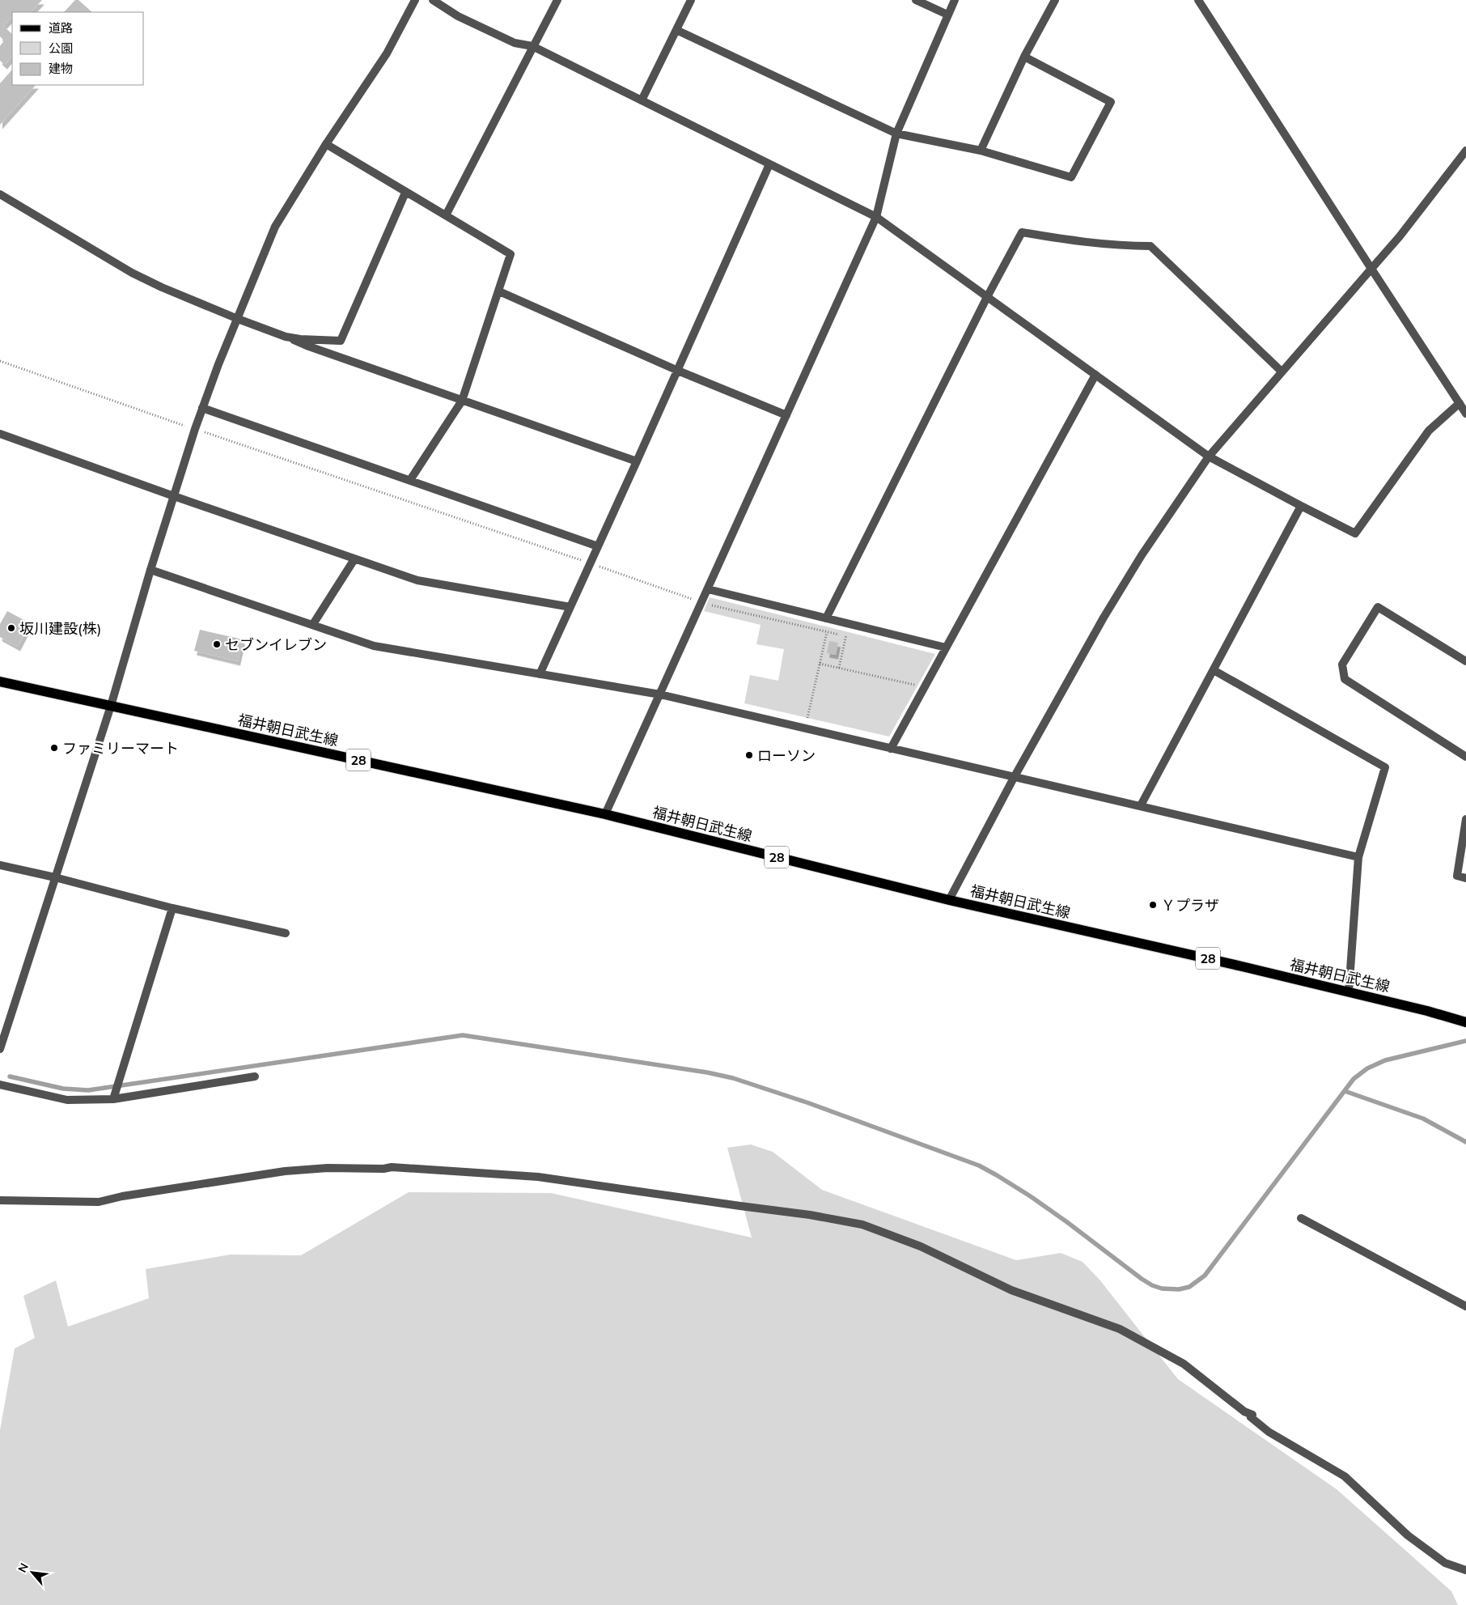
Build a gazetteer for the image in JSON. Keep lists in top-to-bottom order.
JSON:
{
  "streets": {
    "main road": ["福井朝日武生線", "28"]
  },
  "places": [
    "坂川建設(株)",
    "セブンイレブン",
    "ファミリーマート",
    "ローソン",
    "Ｙプラザ"
  ],
  "legend": ["道路", "公園", "建物"],
  "north": "top left"
}
